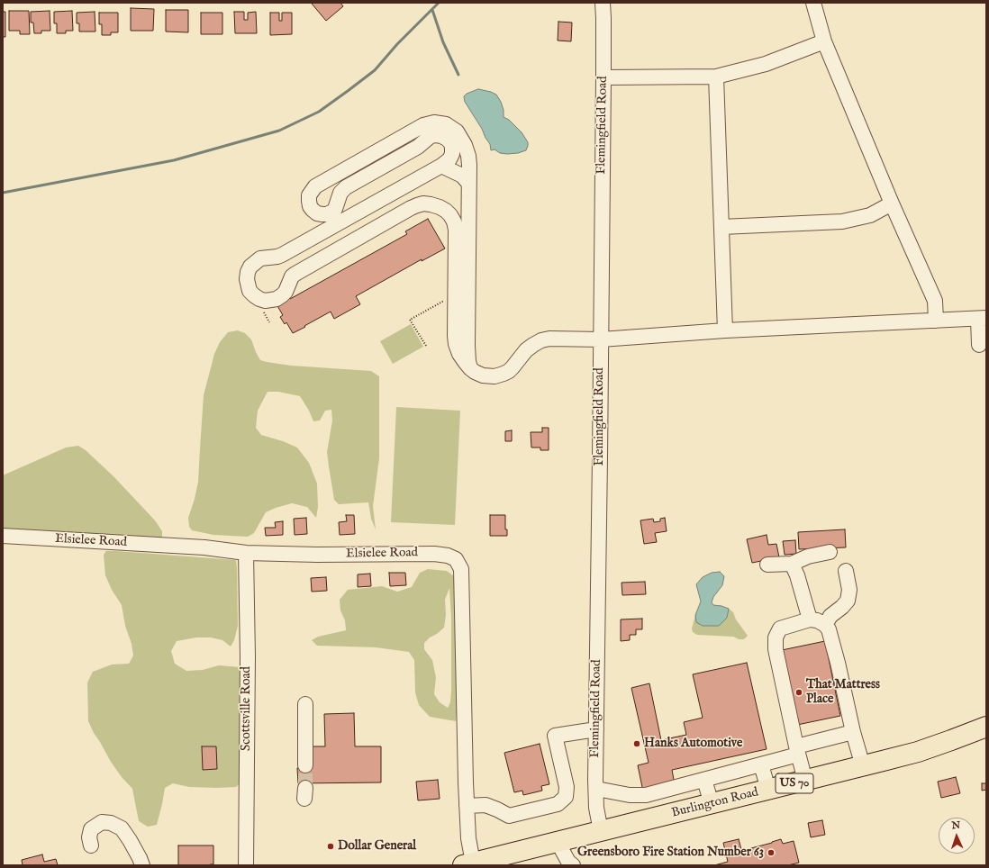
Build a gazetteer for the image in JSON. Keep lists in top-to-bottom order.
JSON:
{
  "streets": {
    "highway": ["US 70", "Burlington Road"],
    "street": ["Flemingfield Road", "Elsielee Road", "Scottsville Road"]
  },
  "crossings": [
    ["Flemingfield Road", "Burlington Road"],
    ["Elsielee Road", "Scottsville Road"],
    ["Elsielee Road", "Burlington Road"]
  ],
  "places": [
    "That Mattress Place",
    "Hanks Automotive",
    "Dollar General",
    "Greensboro Fire Station Number 63"
  ],
  "north": "top"
}
